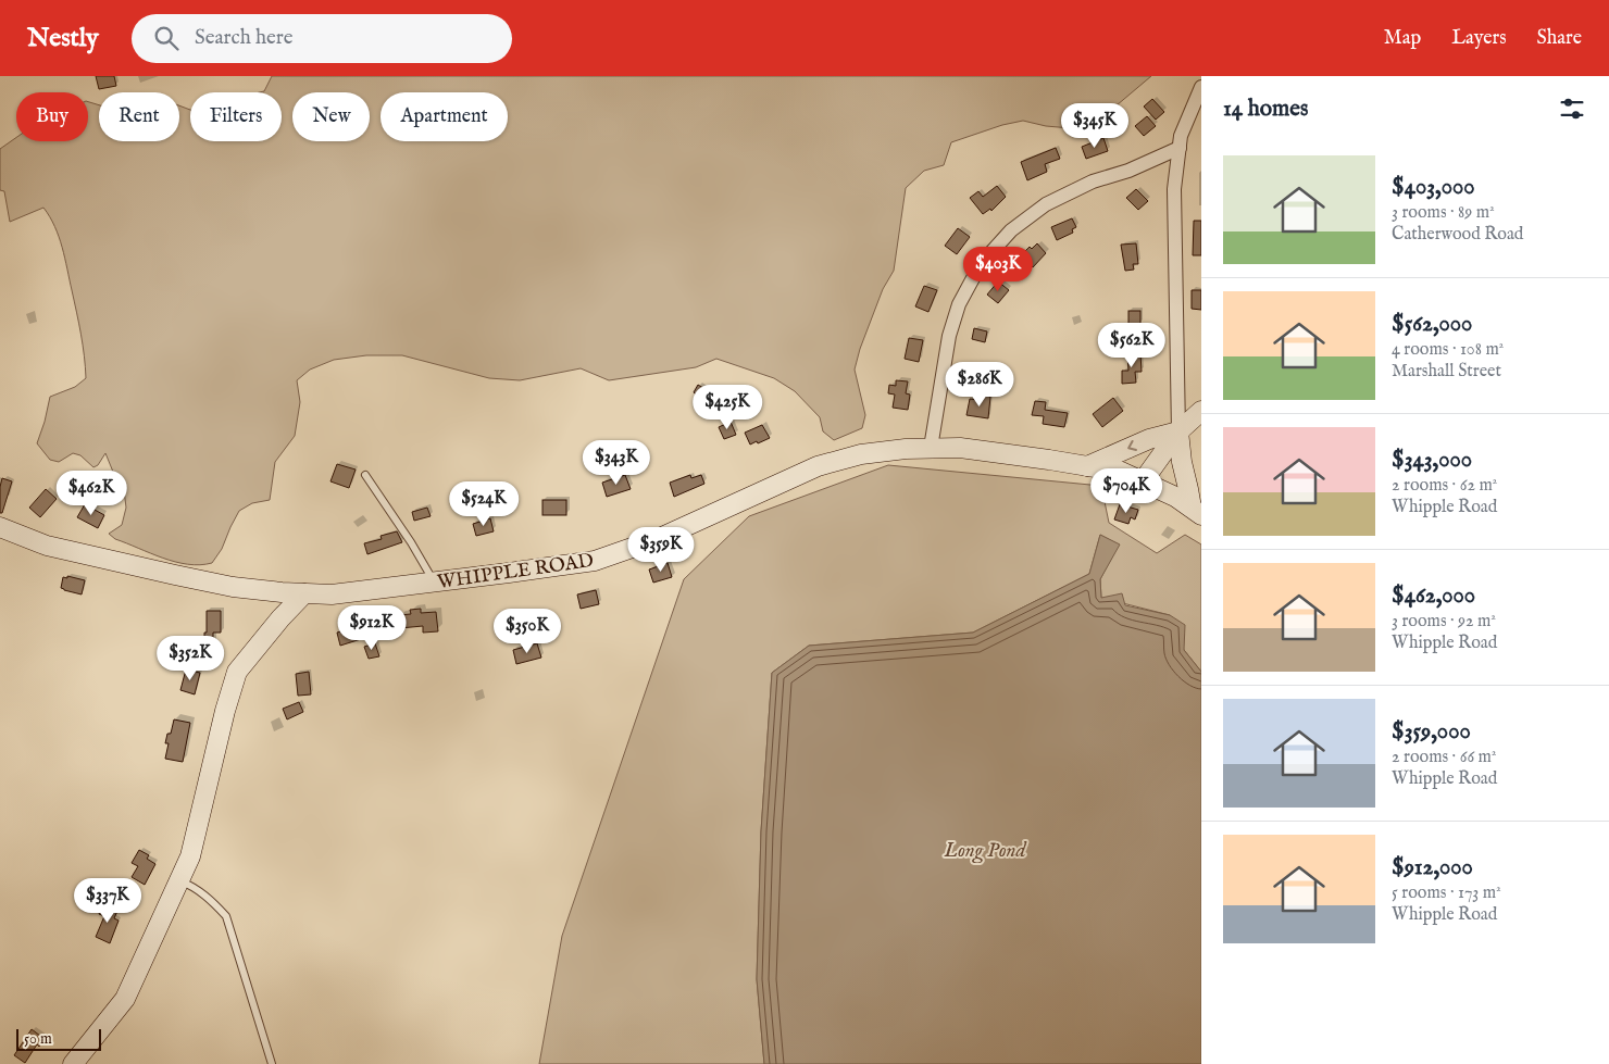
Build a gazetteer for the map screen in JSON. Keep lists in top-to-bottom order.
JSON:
{
  "streets": {
    "main road": ["WHIPPLE ROAD"]
  },
  "water": ["Long Pond"],
  "scale_bar": "50 m",
  "page": {
    "header": "Nestly",
    "search": "Search here",
    "nav": ["Map", "Layers", "Share"],
    "heading": "14 homes",
    "chip": [
      "Buy",
      "Rent",
      "Filters",
      "New",
      "Apartment"
    ],
    "price": [
      "$345K",
      "$403K",
      "$562K",
      "$286K",
      "$425K",
      "$343K",
      "$704K",
      "$462K",
      "$524K",
      "$359K",
      "$912K",
      "$350K",
      "$352K",
      "$337K"
    ],
    "list": [
      {
        "name": "$403,000",
        "note": "3 rooms · 89 m² · Catherwood Road"
      },
      {
        "name": "$562,000",
        "note": "4 rooms · 108 m² · Marshall Street"
      },
      {
        "name": "$343,000",
        "note": "2 rooms · 62 m² · Whipple Road"
      },
      {
        "name": "$462,000",
        "note": "3 rooms · 92 m² · Whipple Road"
      },
      {
        "name": "$359,000",
        "note": "2 rooms · 66 m² · Whipple Road"
      },
      {
        "name": "$912,000",
        "note": "5 rooms · 173 m² · Whipple Road"
      }
    ],
    "scale": "50 m"
  }
}
